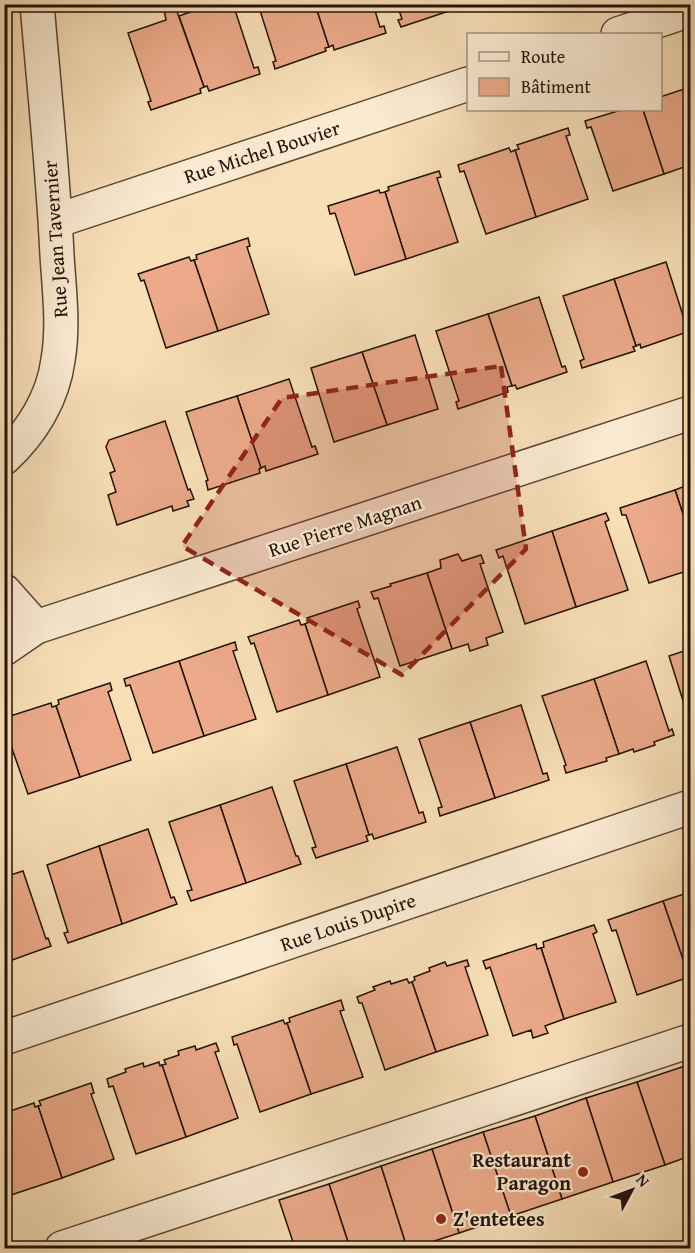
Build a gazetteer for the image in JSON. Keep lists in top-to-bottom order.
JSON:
{
  "streets": {
    "street": [
      "Rue Michel Bouvier",
      "Rue Jean Tavernier",
      "Rue Pierre Magnan",
      "Rue Louis Dupire"
    ]
  },
  "crossings": [
    ["Rue Michel Bouvier", "Rue Jean Tavernier"]
  ],
  "places": ["Restaurant Paragon", "Z'entetees"],
  "legend": ["Route", "Bâtiment"],
  "north": "top right"
}
